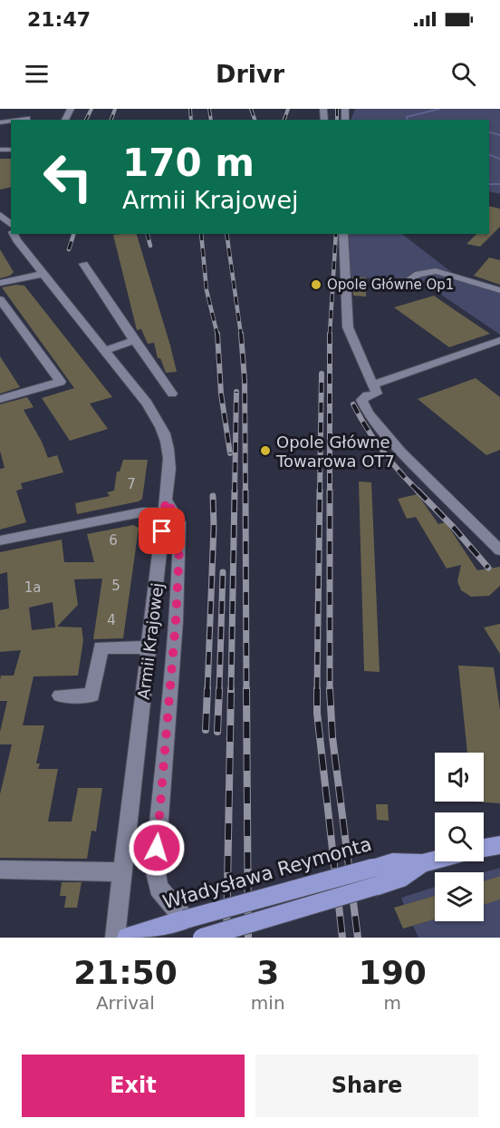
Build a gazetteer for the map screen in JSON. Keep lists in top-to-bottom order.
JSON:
{
  "streets": {
    "main road": ["Władysława Reymonta"],
    "street": ["Armii Krajowej"]
  },
  "places": ["Opole Główne Op1", "Opole Główne Towarowa OT7"],
  "house_numbers": [
    "7",
    "6",
    "5",
    "1a",
    "4"
  ],
  "page": {
    "status": "21:47",
    "header": "Drivr",
    "turn": ["170 m", "Armii Krajowej"],
    "eta": [
      "21:50",
      "Arrival",
      "3",
      "min",
      "190",
      "m"
    ],
    "buttons": ["Exit", "Share"]
  }
}
